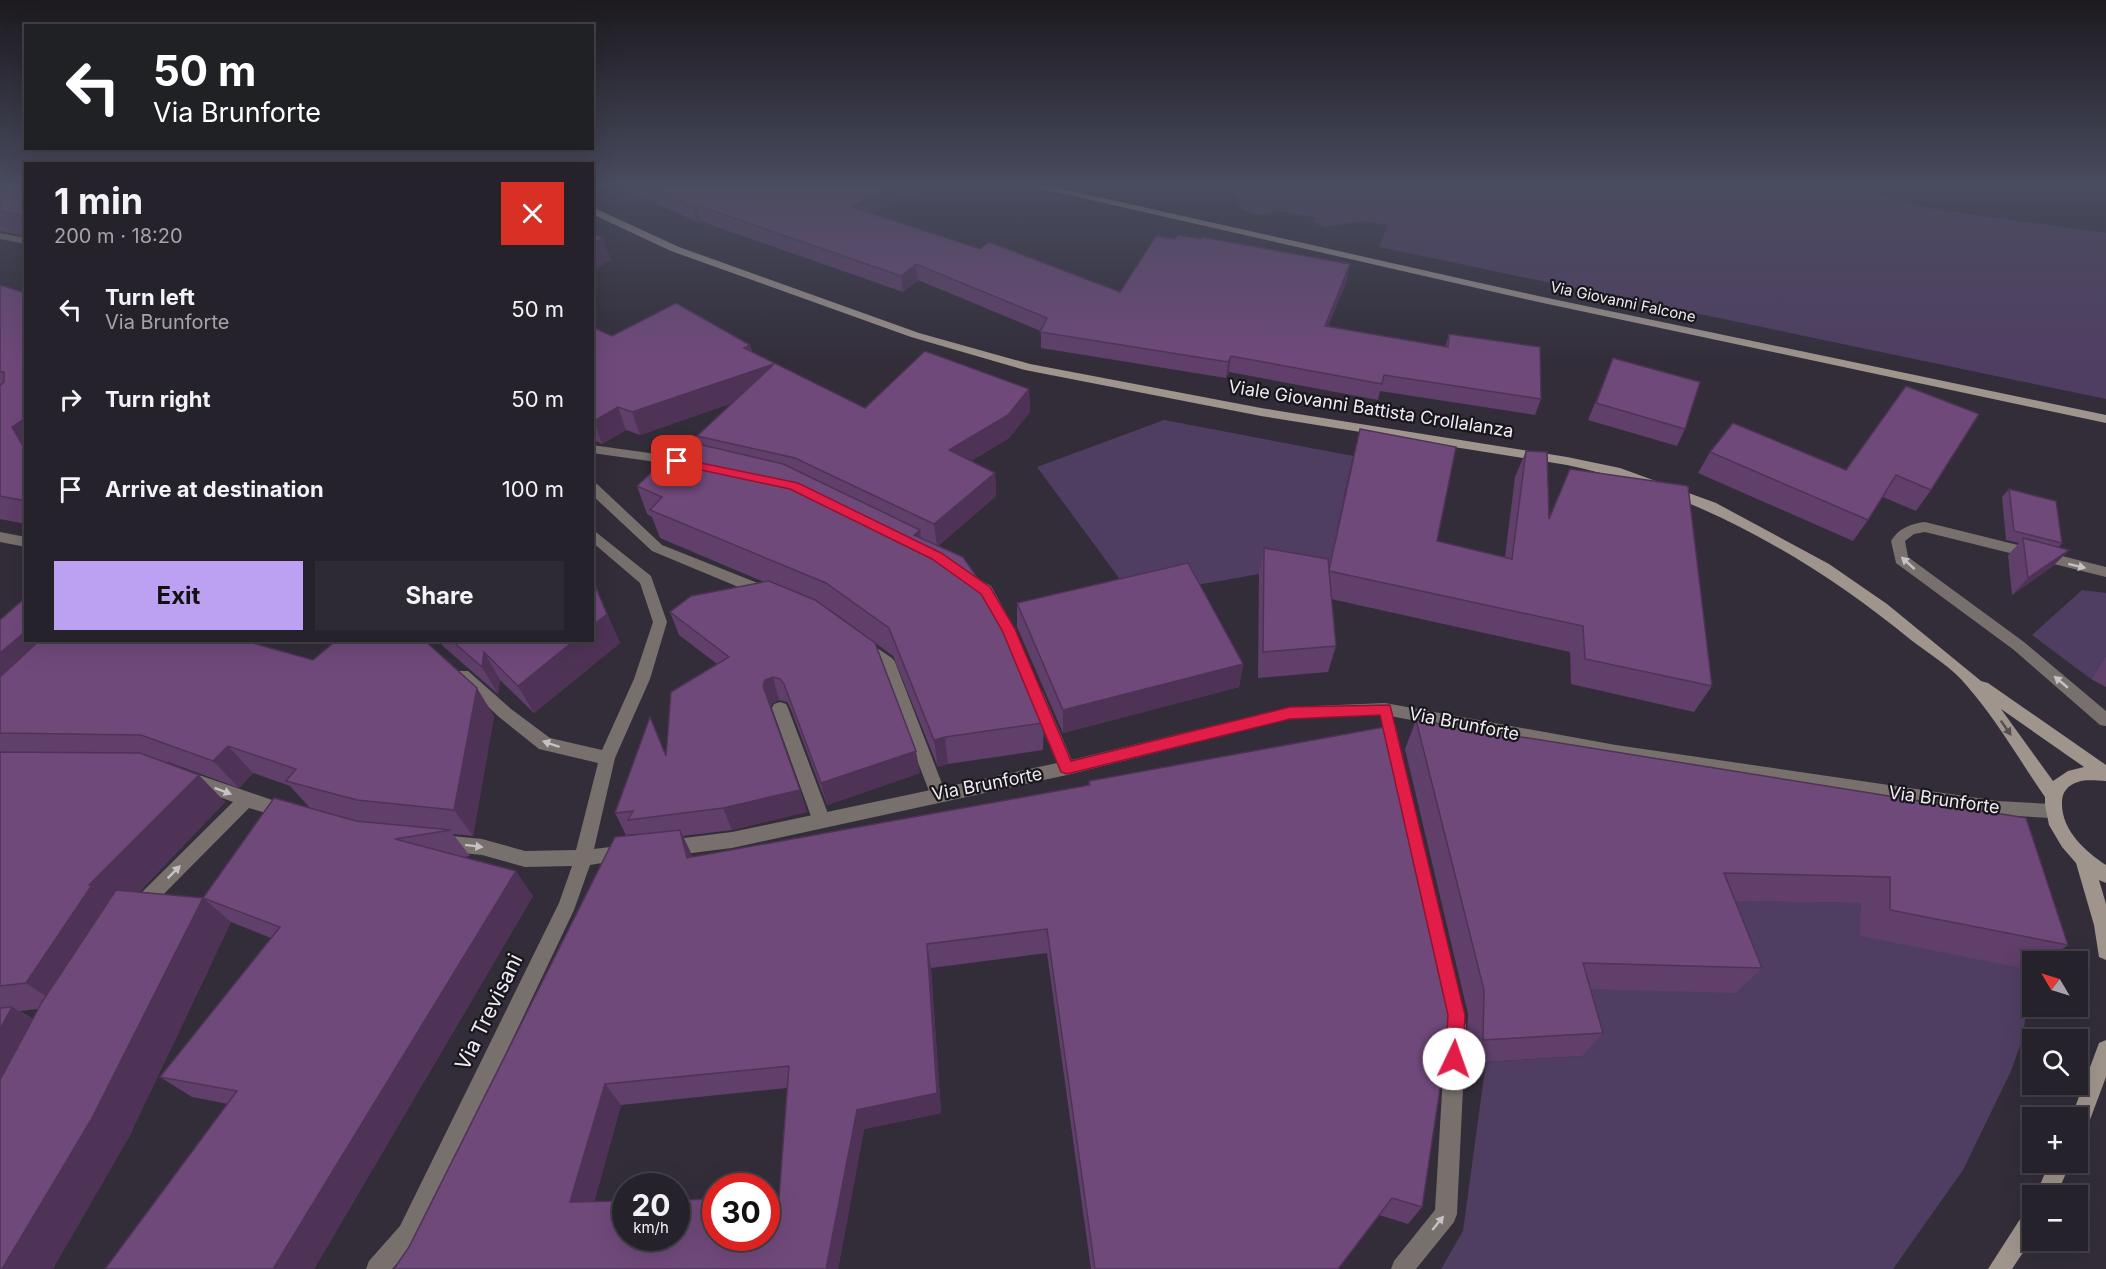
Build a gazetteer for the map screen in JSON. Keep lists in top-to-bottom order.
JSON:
{
  "streets": {
    "main road": ["Via Giovanni Falcone", "Viale Giovanni Battista Crollalanza"],
    "street": ["Via Brunforte", "Via Trevisani"]
  },
  "crossings": [
    ["Viale Giovanni Battista Crollalanza", "Via Brunforte"],
    ["Via Brunforte", "Via Trevisani"]
  ],
  "north": "top left",
  "page": {
    "turn": ["50 m", "Via Brunforte"],
    "heading": ["1 min", "200 m · 18:20"],
    "list": [
      {
        "name": "Turn left",
        "note": "Via Brunforte",
        "value": "50 m"
      },
      {
        "name": "Turn right",
        "value": "50 m"
      },
      {
        "name": "Arrive at destination",
        "value": "100 m"
      }
    ],
    "buttons": ["Exit", "Share"],
    "map_buttons": ["+", "−"],
    "speed": "20 km/h",
    "limit": "30"
  }
}
